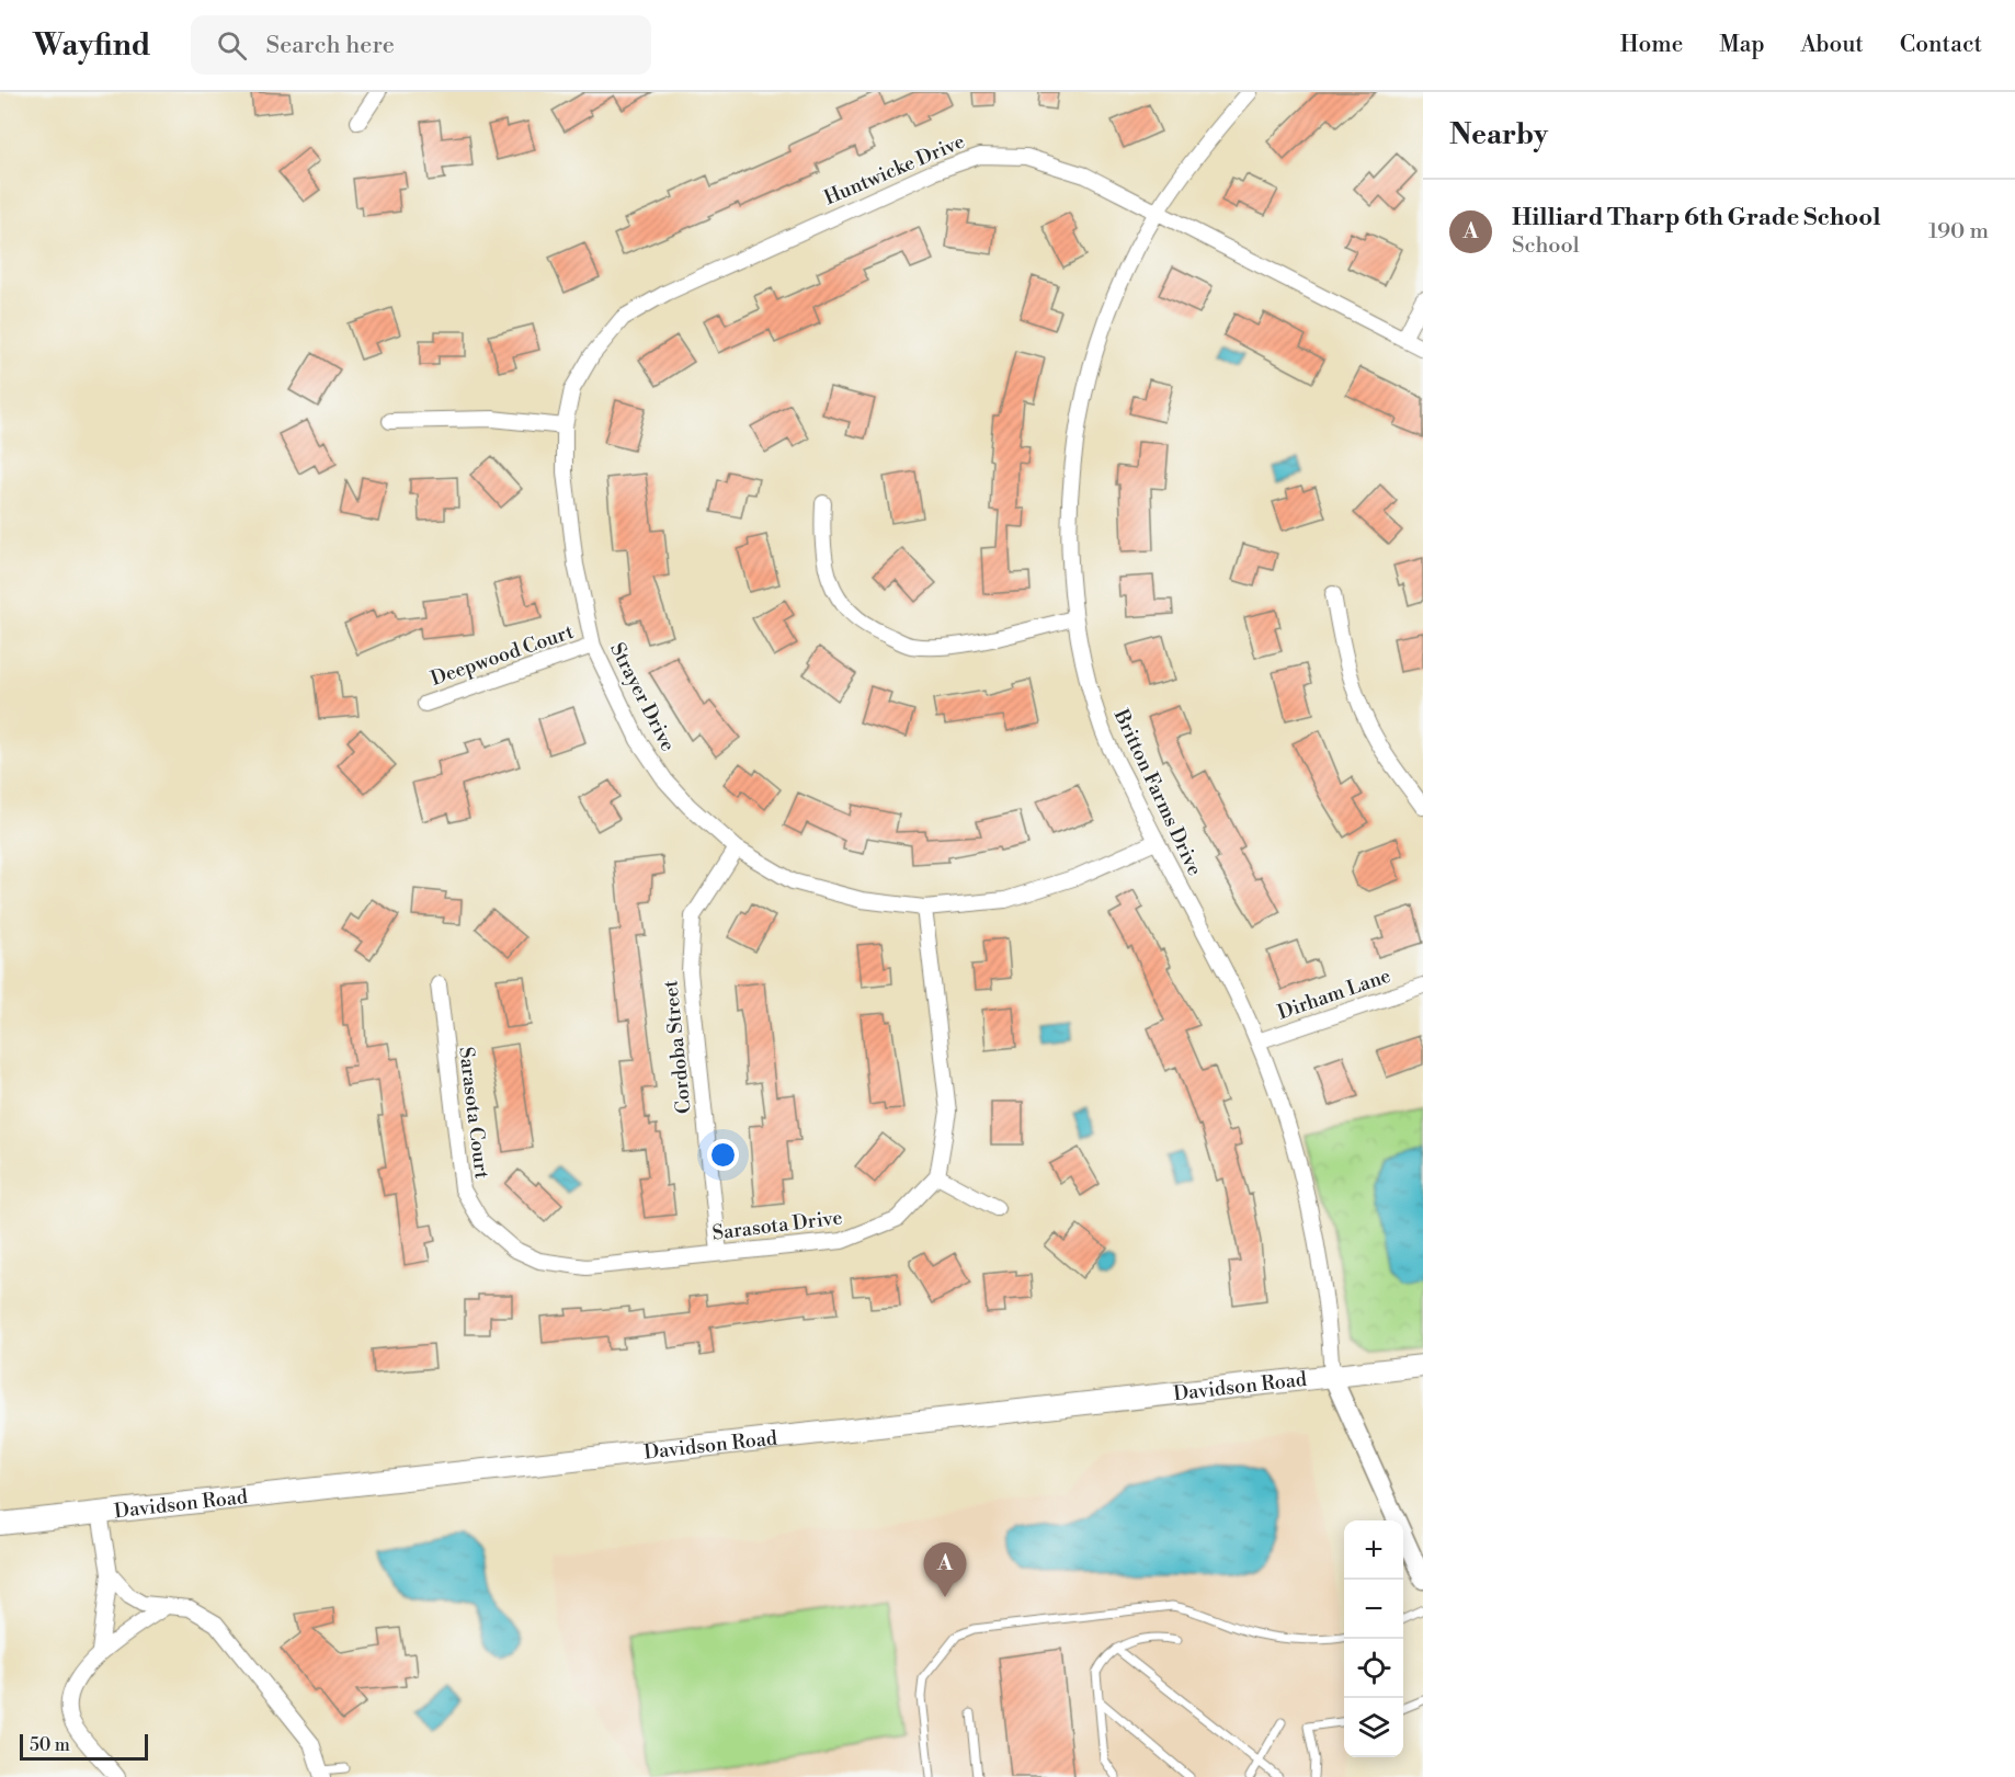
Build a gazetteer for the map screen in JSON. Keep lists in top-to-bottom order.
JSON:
{
  "streets": {
    "main road": ["Davidson Road"],
    "street": [
      "Huntwicke Drive",
      "Deepwood Court",
      "Strayer Drive",
      "Britton Farms Drive",
      "Dirham Lane",
      "Cordoba Street",
      "Sarasota Court",
      "Sarasota Drive"
    ]
  },
  "crossings": [
    ["Huntwicke Drive", "Strayer Drive"],
    ["Huntwicke Drive", "Britton Farms Drive"],
    ["Deepwood Court", "Strayer Drive"],
    ["Strayer Drive", "Britton Farms Drive"],
    ["Strayer Drive", "Cordoba Street"],
    ["Britton Farms Drive", "Dirham Lane"],
    ["Britton Farms Drive", "Davidson Road"],
    ["Cordoba Street", "Sarasota Drive"],
    ["Sarasota Court", "Sarasota Drive"]
  ],
  "scale_bar": "50 m",
  "page": {
    "header": "Wayfind",
    "search": "Search here",
    "nav": [
      "Home",
      "Map",
      "About",
      "Contact"
    ],
    "heading": "Nearby",
    "list": [
      {
        "mark": "A",
        "name": "Hilliard Tharp 6th Grade School",
        "note": "School",
        "value": "190 m"
      }
    ],
    "map_buttons": ["+", "−"],
    "pins": "A",
    "scale": "50 m"
  }
}
